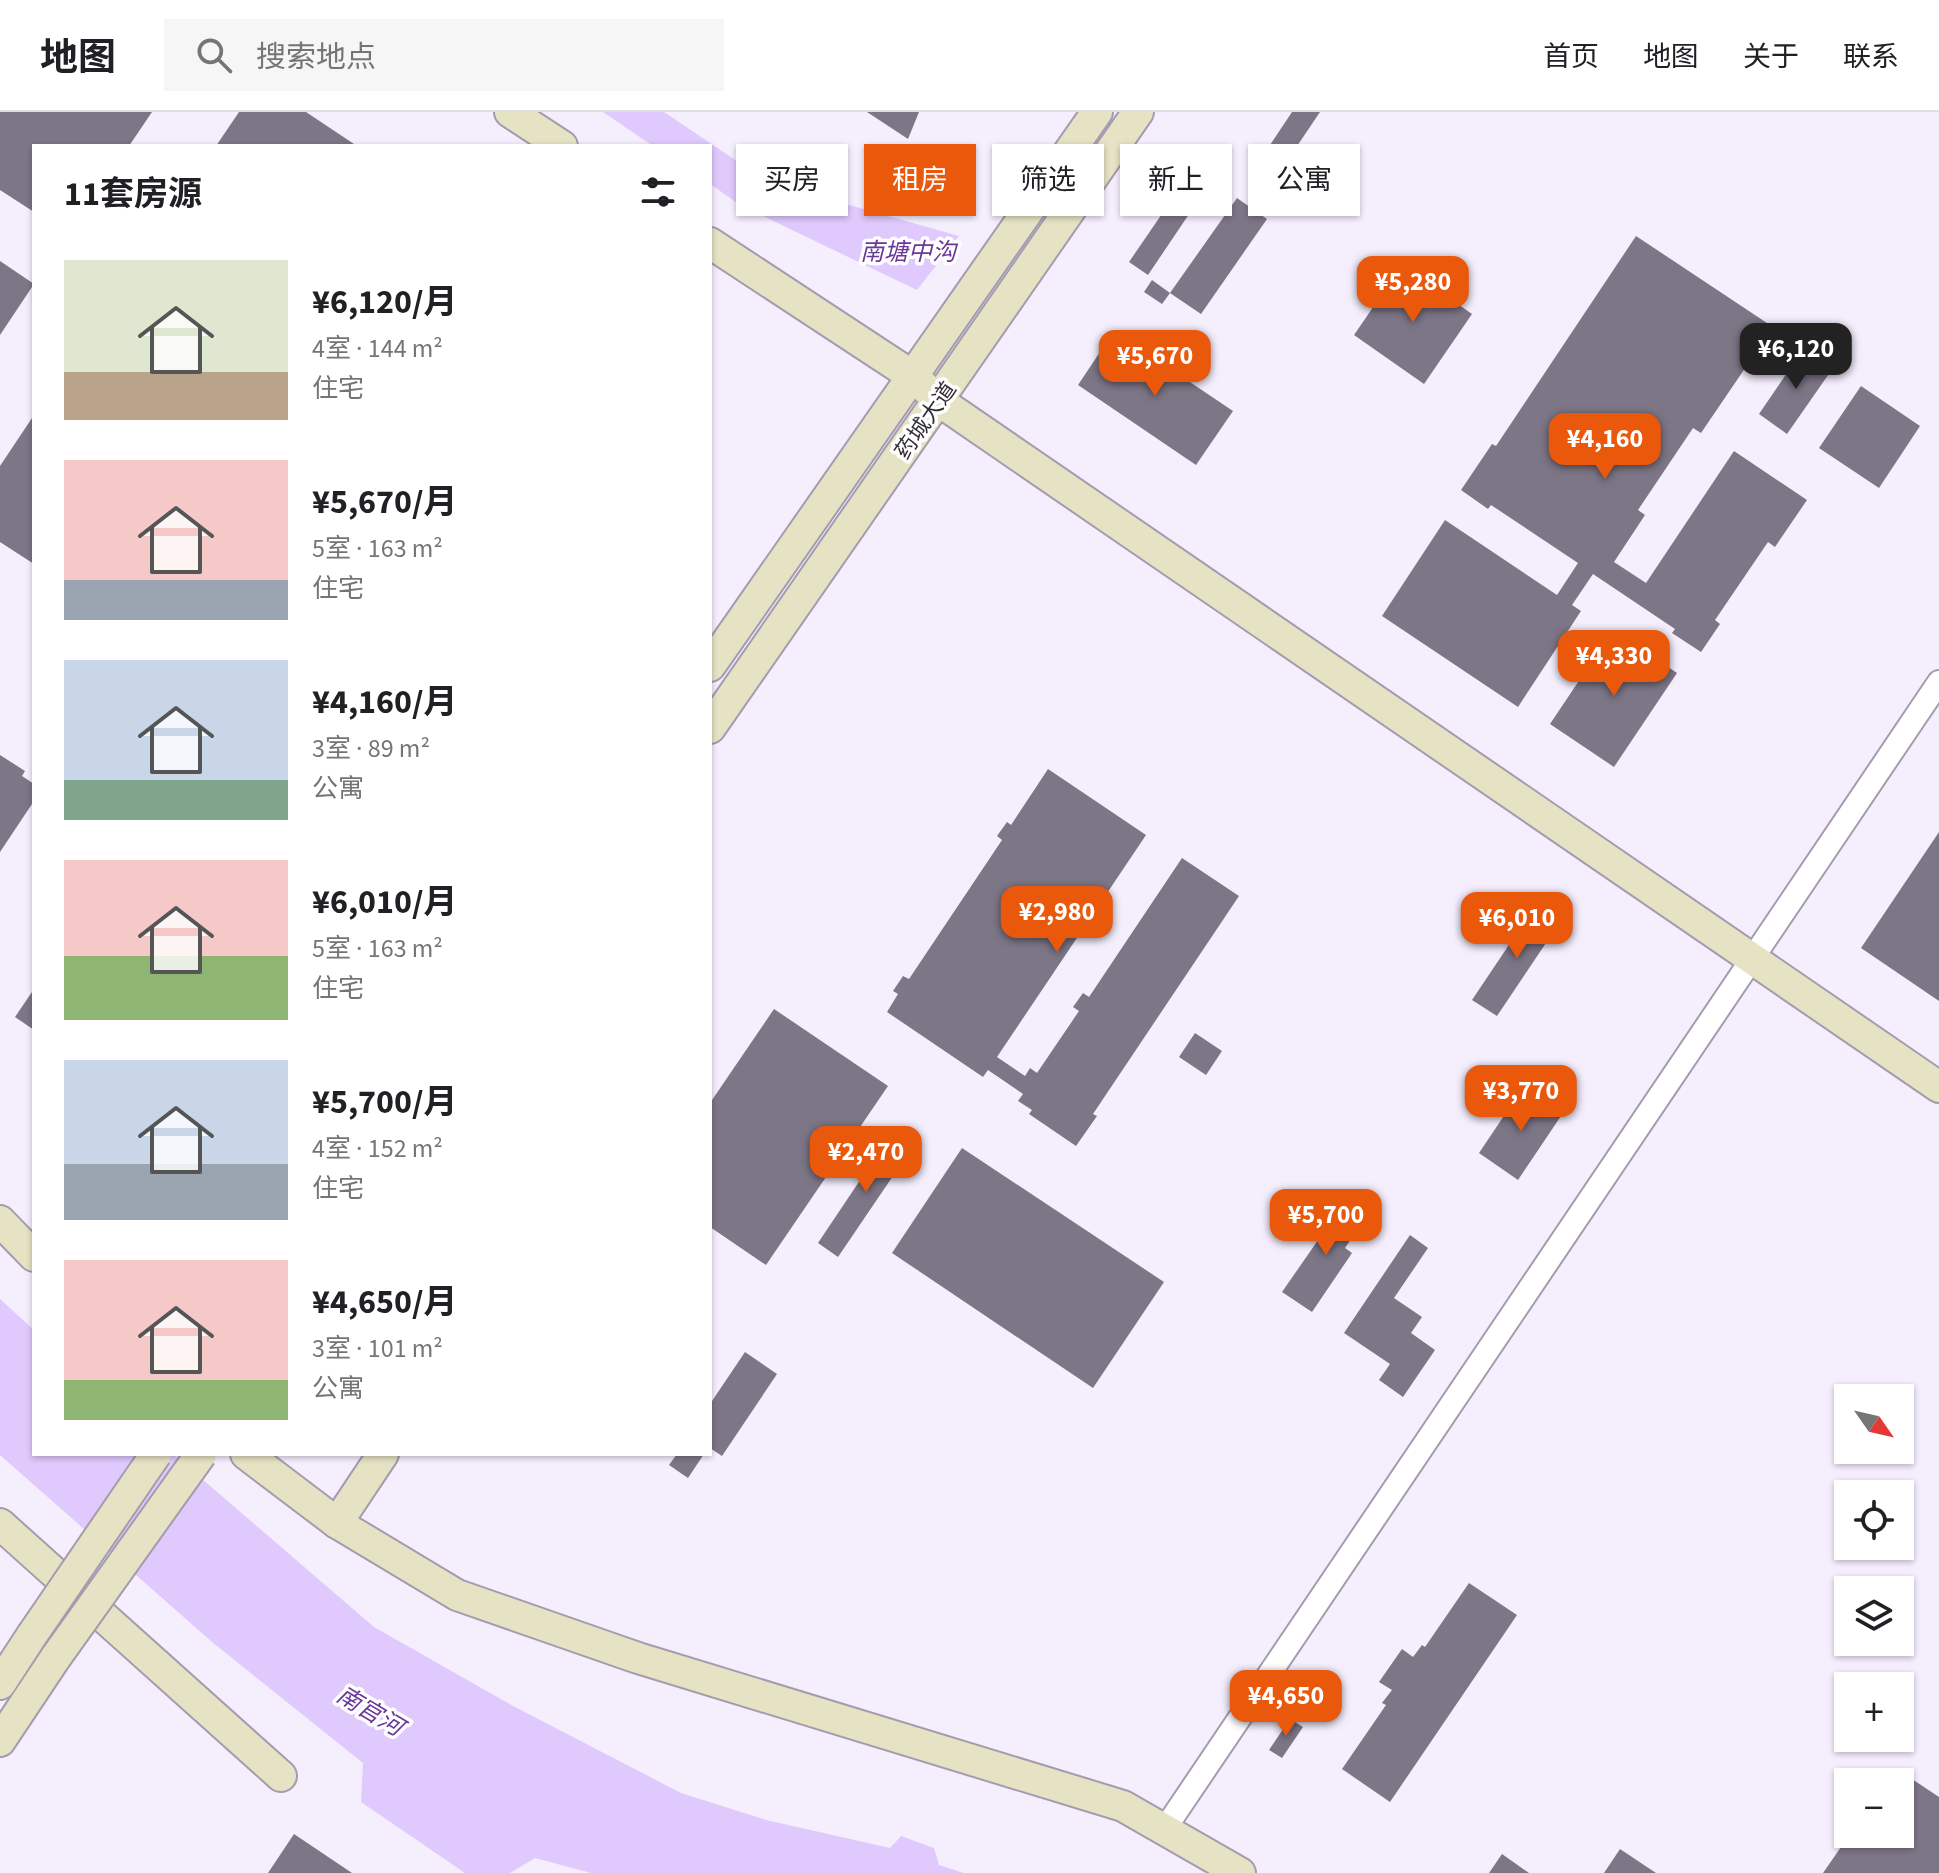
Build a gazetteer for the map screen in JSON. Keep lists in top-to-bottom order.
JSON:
{
  "streets": {
    "street": ["药城大道"]
  },
  "water": ["南塘中沟", "南官河"],
  "north": "bottom right",
  "page": {
    "header": "地图",
    "search": "搜索地点",
    "nav": [
      "首页",
      "地图",
      "关于",
      "联系"
    ],
    "chip": [
      "买房",
      "租房",
      "筛选",
      "新上",
      "公寓"
    ],
    "heading": "11套房源",
    "list": [
      {
        "name": "¥6,120/月",
        "note": "4室 · 144 m² · 住宅"
      },
      {
        "name": "¥5,670/月",
        "note": "5室 · 163 m² · 住宅"
      },
      {
        "name": "¥4,160/月",
        "note": "3室 · 89 m² · 公寓"
      },
      {
        "name": "¥6,010/月",
        "note": "5室 · 163 m² · 住宅"
      },
      {
        "name": "¥5,700/月",
        "note": "4室 · 152 m² · 住宅"
      },
      {
        "name": "¥4,650/月",
        "note": "3室 · 101 m² · 公寓"
      }
    ],
    "price": [
      "¥5,280",
      "¥6,120",
      "¥5,670",
      "¥4,160",
      "¥4,330",
      "¥2,980",
      "¥6,010",
      "¥3,770",
      "¥2,470",
      "¥5,700",
      "¥4,650"
    ],
    "map_buttons": ["+", "−"]
  }
}
